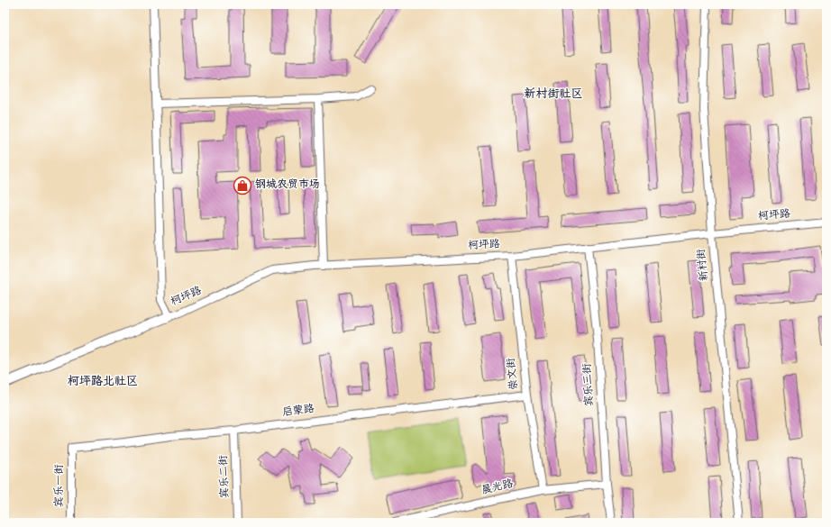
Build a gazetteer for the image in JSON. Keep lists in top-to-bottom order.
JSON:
{
  "streets": {
    "street": [
      "柯坪路",
      "新村街",
      "崇文街",
      "宾乐三街",
      "启蒙路",
      "宾乐二街",
      "宾乐一街",
      "晨光路"
    ]
  },
  "crossings": [
    ["柯坪路", "新村街"],
    ["柯坪路", "崇文街"],
    ["柯坪路", "宾乐三街"],
    ["崇文街", "启蒙路"],
    ["崇文街", "晨光路"],
    ["宾乐三街", "晨光路"],
    ["启蒙路", "宾乐二街"],
    ["启蒙路", "宾乐一街"]
  ],
  "districts": ["新村街社区", "柯坪路北社区"],
  "places": {
    "shop": ["钢城农贸市场"]
  }
}
